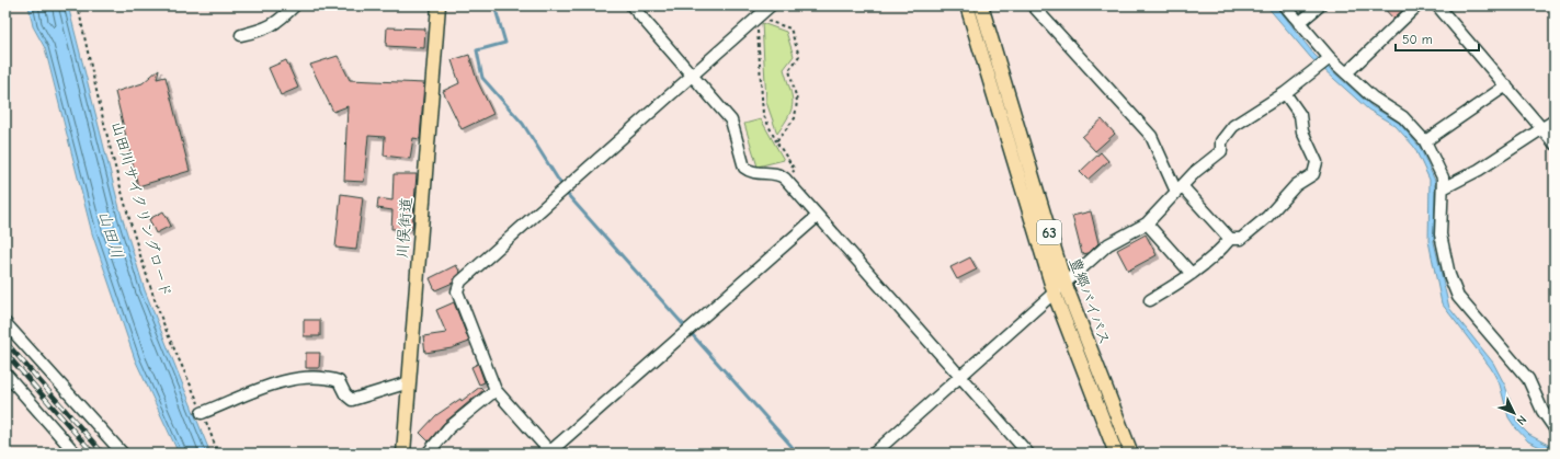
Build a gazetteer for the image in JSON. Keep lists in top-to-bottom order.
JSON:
{
  "streets": {
    "main road": ["川俣街道", "63", "豊郷バイパス"],
    "path": ["山田川サイクリングロード"]
  },
  "water": ["山田川"],
  "scale_bar": "50 m",
  "north": "bottom right"
}
